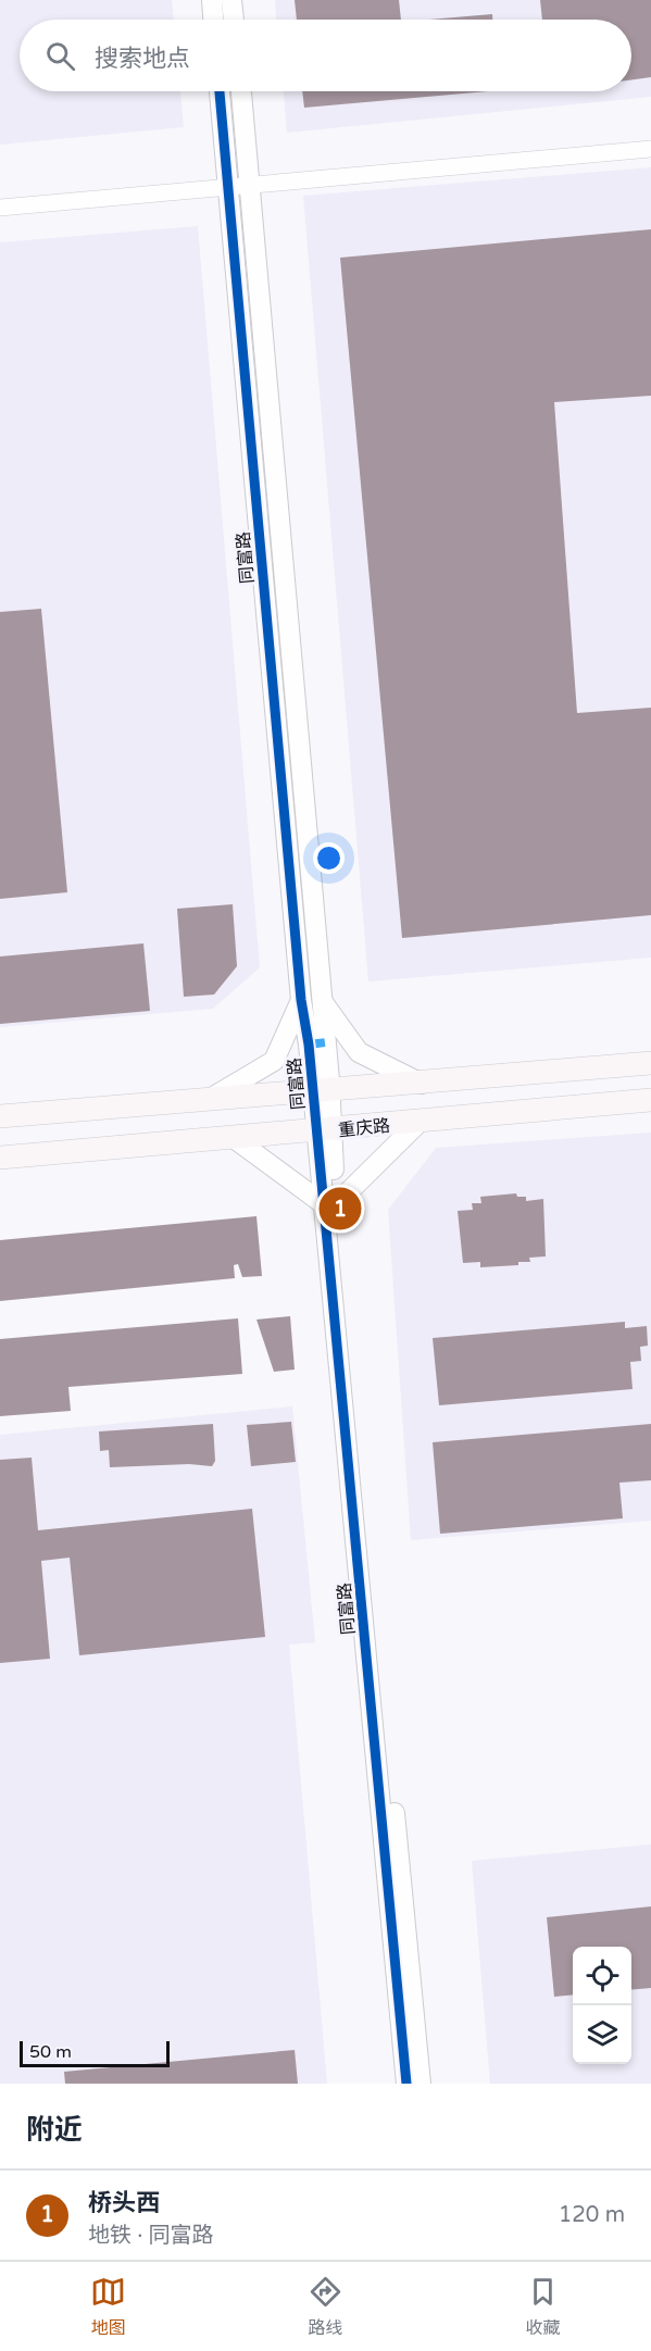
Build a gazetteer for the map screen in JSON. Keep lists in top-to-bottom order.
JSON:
{
  "streets": {
    "main road": ["重庆路"],
    "street": ["同富路"]
  },
  "crossings": [
    ["同富路", "重庆路"]
  ],
  "scale_bar": "50 m",
  "page": {
    "search": "搜索地点",
    "pins": "1",
    "scale": "50 m",
    "heading": "附近",
    "list": [
      {
        "mark": "1",
        "name": "桥头西",
        "note": "地铁 · 同富路",
        "value": "120 m"
      }
    ],
    "nav": ["地图", "路线", "收藏"]
  }
}
